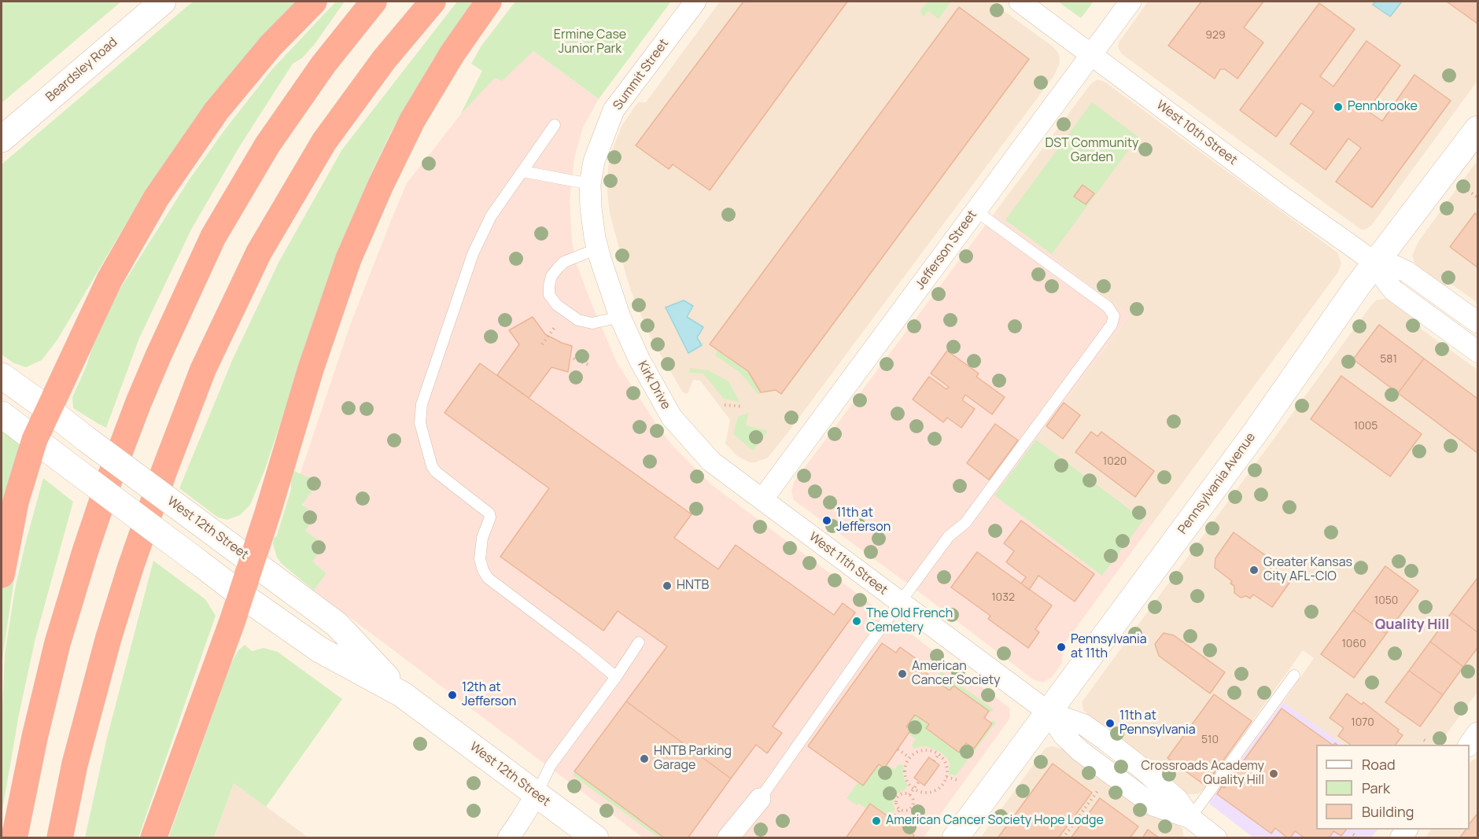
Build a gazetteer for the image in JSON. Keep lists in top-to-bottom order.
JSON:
{
  "streets": {
    "main road": ["Beardsley Road", "Pennsylvania Avenue", "West 12th Street"],
    "street": [
      "Summit Street",
      "West 10th Street",
      "Jefferson Street",
      "Kirk Drive",
      "West 11th Street"
    ]
  },
  "crossings": [
    ["Summit Street", "Kirk Drive"],
    ["West 10th Street", "Jefferson Street"],
    ["West 10th Street", "Pennsylvania Avenue"],
    ["Jefferson Street", "Kirk Drive"],
    ["Jefferson Street", "West 11th Street"],
    ["Kirk Drive", "West 11th Street"],
    ["Pennsylvania Avenue", "West 11th Street"]
  ],
  "districts": ["Quality Hill"],
  "parks": ["Ermine Case Junior Park", "DST Community Garden"],
  "places": [
    "Pennbrooke",
    "11th at Jefferson",
    "Greater Kansas City AFL-CIO",
    "HNTB",
    "The Old French Cemetery",
    "Pennsylvania at 11th",
    "American Cancer Society",
    "12th at Jefferson",
    "11th at Pennsylvania",
    "HNTB Parking Garage",
    "Crossroads Academy Quality Hill",
    "American Cancer Society Hope Lodge"
  ],
  "house_numbers": [
    "929",
    "581",
    "1005",
    "1020",
    "1032",
    "1050",
    "1060",
    "1070",
    "510"
  ],
  "legend": ["Road", "Park", "Building"]
}
